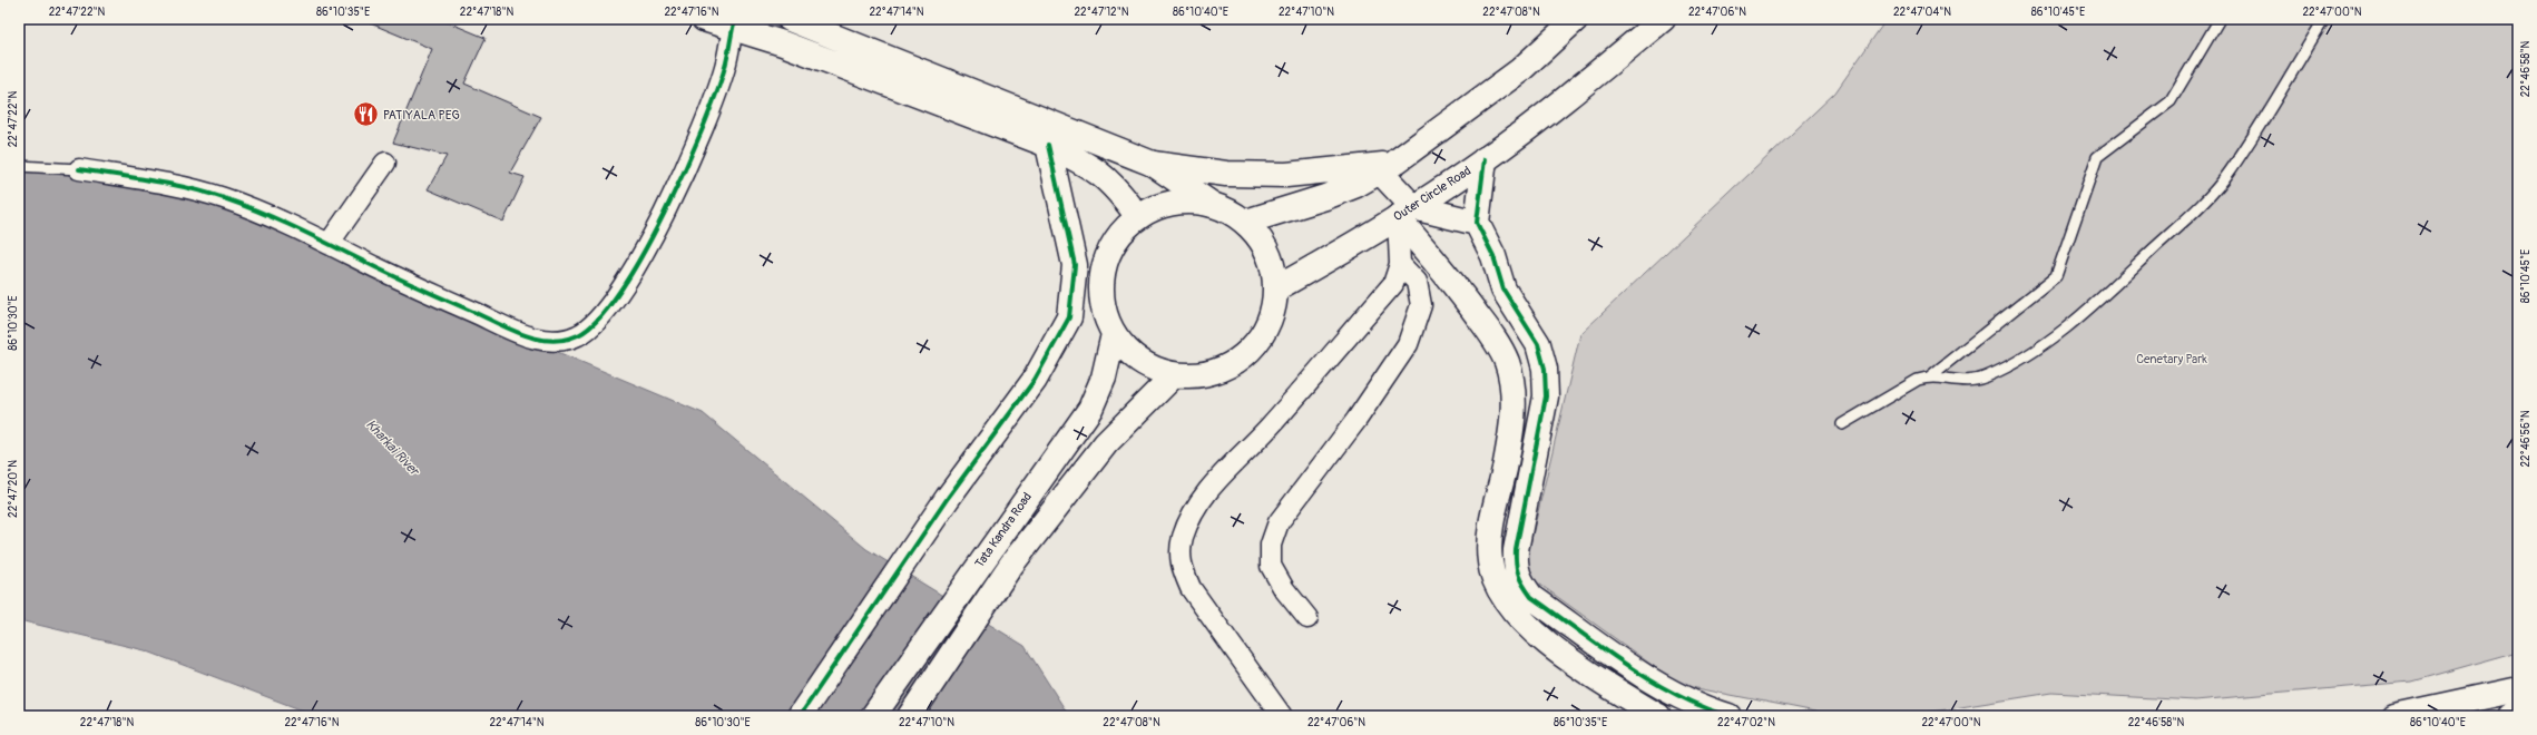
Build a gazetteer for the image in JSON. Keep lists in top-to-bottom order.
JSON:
{
  "streets": {
    "main road": ["Outer Circle Road", "Tata Kandra Road"]
  },
  "water": ["Kharkai River"],
  "parks": ["Cenetary Park"],
  "places": {
    "restaurant": ["PATIYALA PEG"]
  },
  "coordinates": [
    "22°47'22\"N",
    "86°10'35\"E",
    "22°47'18\"N",
    "22°47'16\"N",
    "22°47'14\"N",
    "22°47'12\"N",
    "86°10'40\"E",
    "22°47'10\"N",
    "22°47'08\"N",
    "22°47'06\"N",
    "22°47'04\"N",
    "86°10'45\"E",
    "22°47'00\"N",
    "22°46'58\"N",
    "86°10'30\"E",
    "22°46'56\"N",
    "22°47'20\"N",
    "22°47'02\"N"
  ]
}
